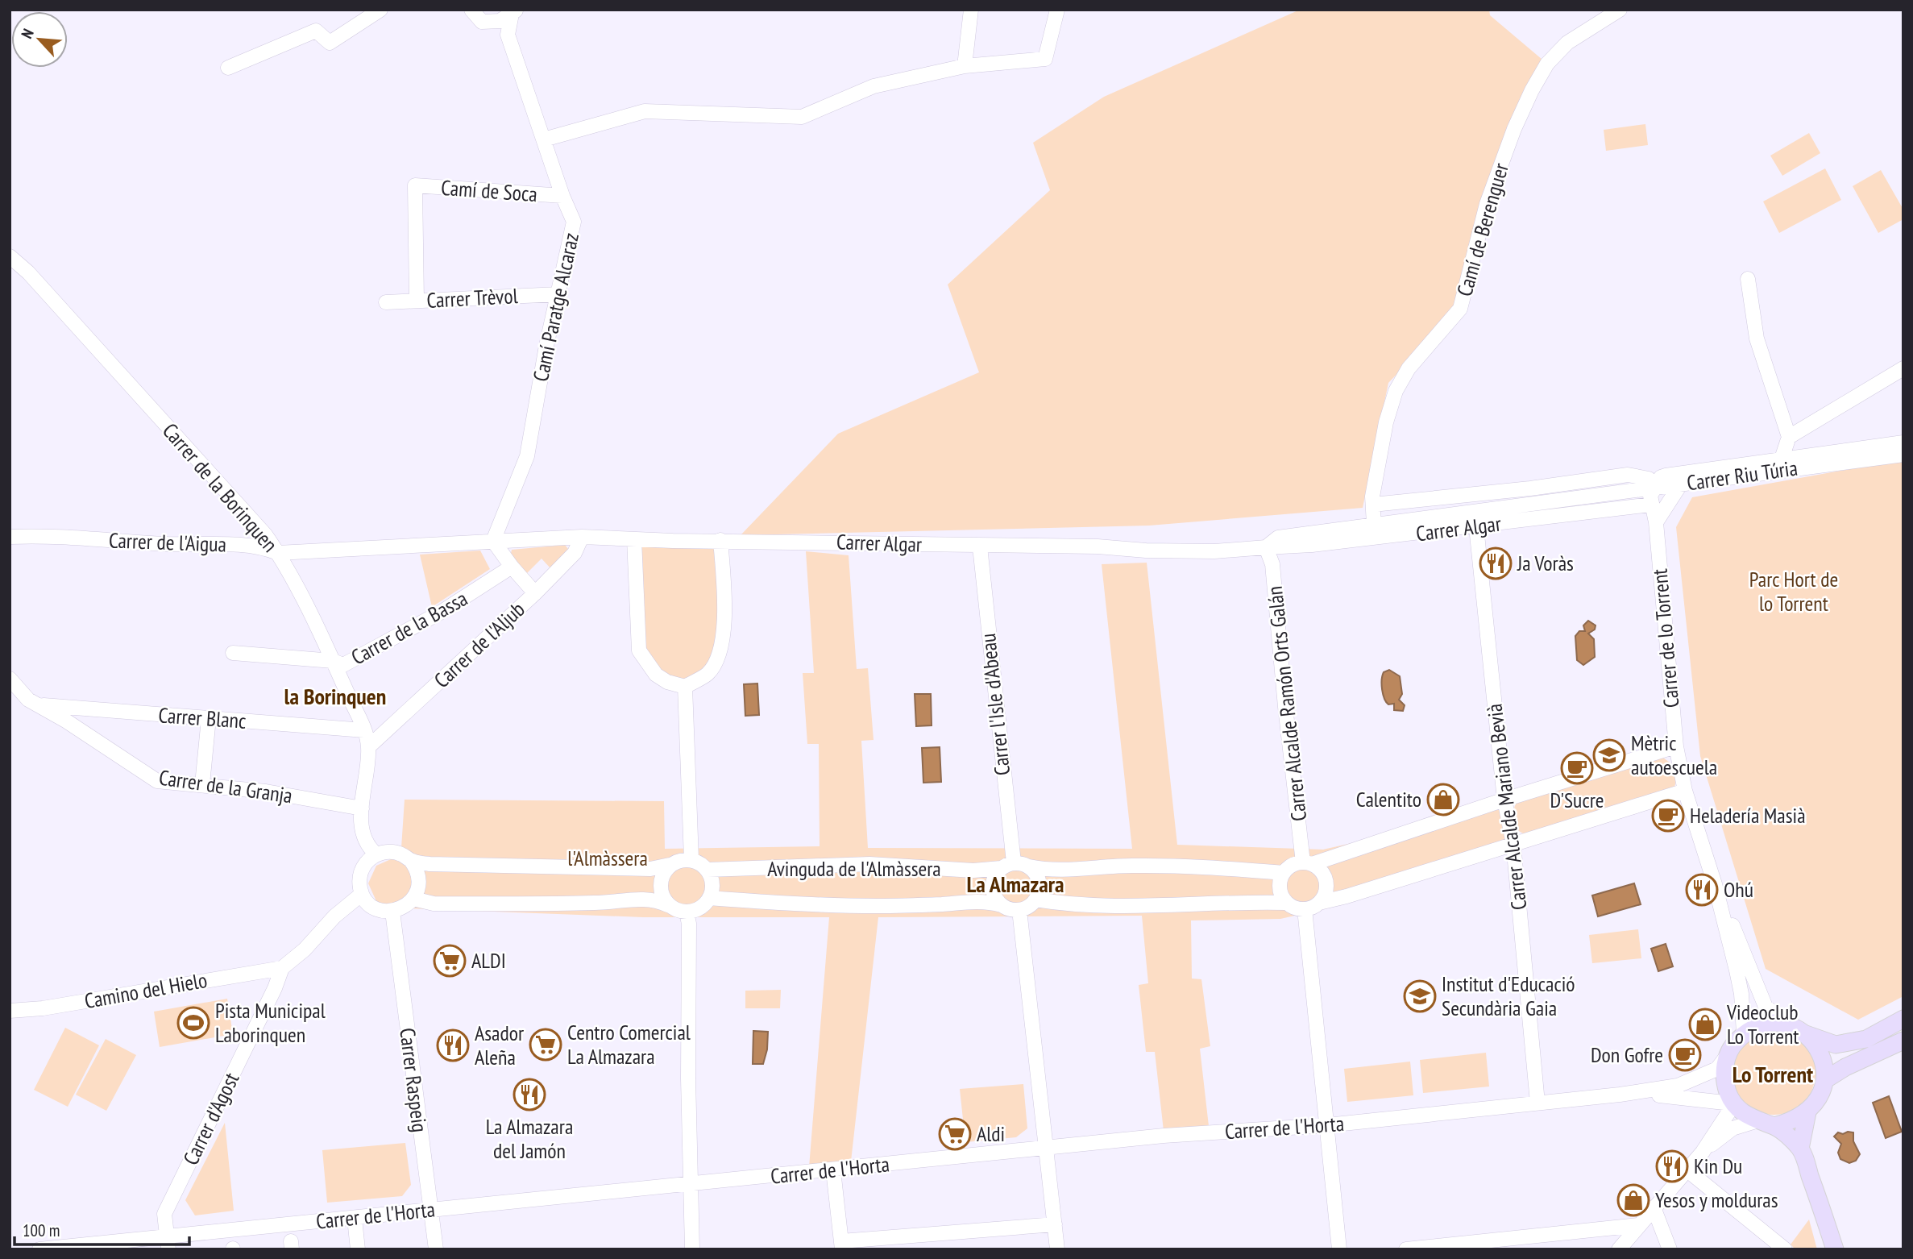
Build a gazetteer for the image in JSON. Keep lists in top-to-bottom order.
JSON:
{
  "streets": {
    "street": [
      "Camí de Soca",
      "Camí de Berenguer",
      "Carrer Trèvol",
      "Camí Paratge Alcaraz",
      "Carrer Riu Túria",
      "Carrer de la Borinquen",
      "Carrer Algar",
      "Carrer de l'Aigua",
      "Carrer de la Bassa",
      "Carrer de lo Torrent",
      "Carrer de l'Aljub",
      "Carrer Alcalde Ramón Orts Galán",
      "Carrer l'Isle d'Abeau",
      "Carrer Blanc",
      "Carrer de la Granja",
      "Carrer Alcalde Mariano Bevià",
      "Avinguda de l'Almàssera",
      "Camino del Hielo",
      "Carrer Raspeig",
      "Carrer d'Agost",
      "Carrer de l'Horta"
    ]
  },
  "crossings": [
    ["Camí de Soca", "Carrer Trèvol"],
    ["Camí de Soca", "Camí Paratge Alcaraz"],
    ["Camí de Berenguer", "Carrer Algar"],
    ["Carrer Trèvol", "Camí Paratge Alcaraz"],
    ["Camí Paratge Alcaraz", "Carrer Algar"],
    ["Camí Paratge Alcaraz", "Carrer de l'Aigua"],
    ["Carrer Riu Túria", "Carrer Algar"],
    ["Carrer Riu Túria", "Carrer de lo Torrent"],
    ["Carrer de la Borinquen", "Carrer de l'Aigua"],
    ["Carrer de la Borinquen", "Carrer de la Bassa"],
    ["Carrer de la Borinquen", "Carrer de l'Aljub"],
    ["Carrer de la Borinquen", "Carrer Blanc"],
    ["Carrer de la Borinquen", "Carrer de la Granja"],
    ["Carrer de la Borinquen", "Carrer Raspeig"],
    ["Carrer Algar", "Carrer de l'Aigua"],
    ["Carrer Algar", "Carrer de lo Torrent"],
    ["Carrer Algar", "Carrer de l'Aljub"],
    ["Carrer Algar", "Carrer Alcalde Ramón Orts Galán"],
    ["Carrer Algar", "Carrer l'Isle d'Abeau"],
    ["Carrer Algar", "Carrer Alcalde Mariano Bevià"],
    ["Carrer de lo Torrent", "Carrer de l'Horta"],
    ["Carrer l'Isle d'Abeau", "Avinguda de l'Almàssera"],
    ["Carrer Blanc", "Carrer de la Granja"],
    ["Carrer Alcalde Mariano Bevià", "Carrer de l'Horta"],
    ["Camino del Hielo", "Carrer d'Agost"],
    ["Carrer Raspeig", "Carrer de l'Horta"],
    ["Carrer d'Agost", "Carrer de l'Horta"]
  ],
  "districts": ["la Borinquen", "La Almazara", "Lo Torrent"],
  "parks": ["Parc Hort de lo Torrent", "l'Almàssera"],
  "places": {
    "restaurant": [
      "Ja Voràs",
      "Ohú",
      "Asador Aleña",
      "La Almazara del Jamón",
      "Kin Du"
    ],
    "school or university": ["Mètric autoescuela", "Institut d'Educació Secundària Gaia"],
    "cafe": ["D'Sucre", "Heladería Masià", "Don Gofre"],
    "shop": ["Calentito", "Videoclub Lo Torrent", "Yesos y molduras"],
    "supermarket": ["ALDI", "Centro Comercial La Almazara", "Aldi"],
    "sports": ["Pista Municipal Laborinquen"]
  },
  "scale_bar": "100 m",
  "north": "top left"
}
